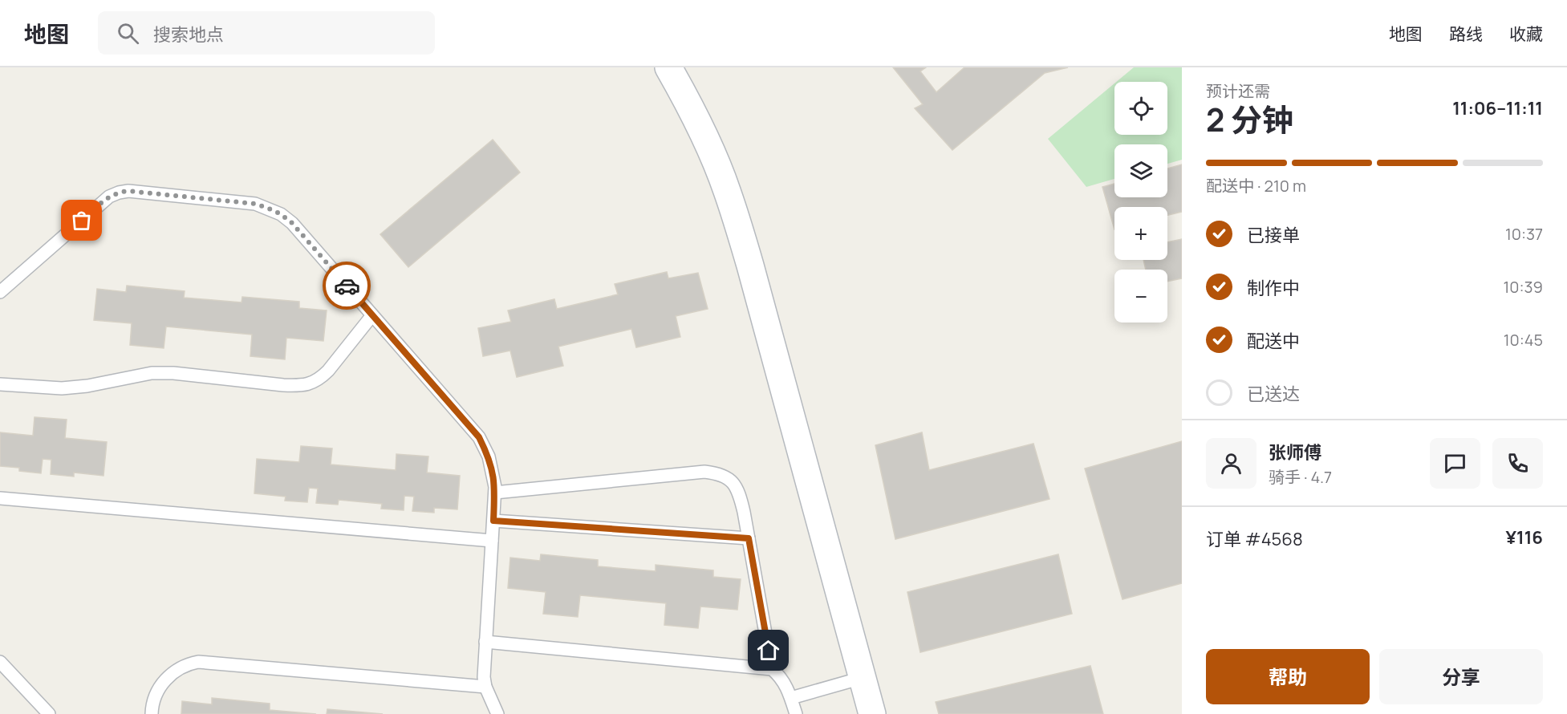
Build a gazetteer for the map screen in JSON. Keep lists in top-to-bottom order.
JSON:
{
  "page": {
    "header": "地图",
    "search": "搜索地点",
    "nav": ["地图", "路线", "收藏"],
    "heading": ["2 分钟", "预计还需", "11:06–11:11"],
    "panel": [
      "张师傅",
      "骑手 · 4.7",
      "订单 #4568",
      "¥116"
    ],
    "map_buttons": ["+", "−"],
    "bar": "配送中 · 210 m",
    "list": [
      ["已接单", "10:37"],
      ["制作中", "10:39"],
      ["配送中", "10:45"],
      "已送达"
    ],
    "buttons": ["帮助", "分享"]
  }
}
